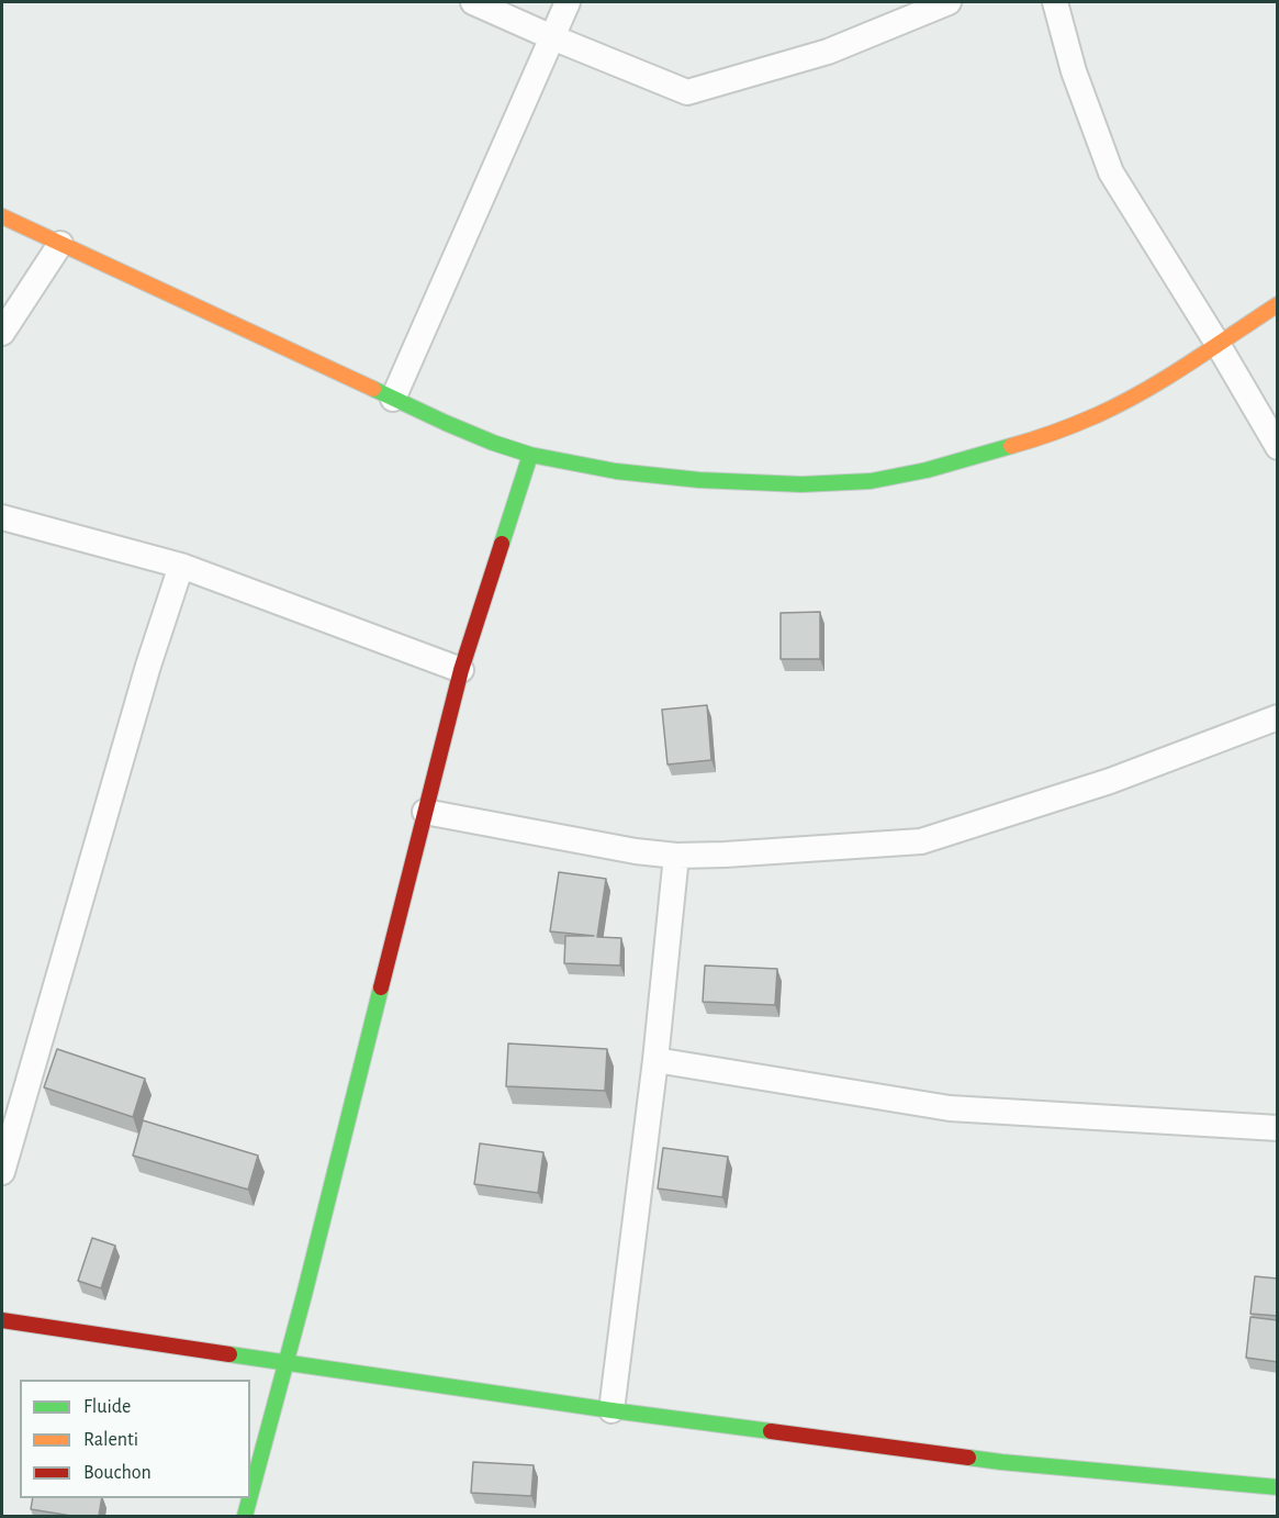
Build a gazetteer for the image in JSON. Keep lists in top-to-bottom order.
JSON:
{
  "legend": ["Fluide", "Ralenti", "Bouchon"]
}
